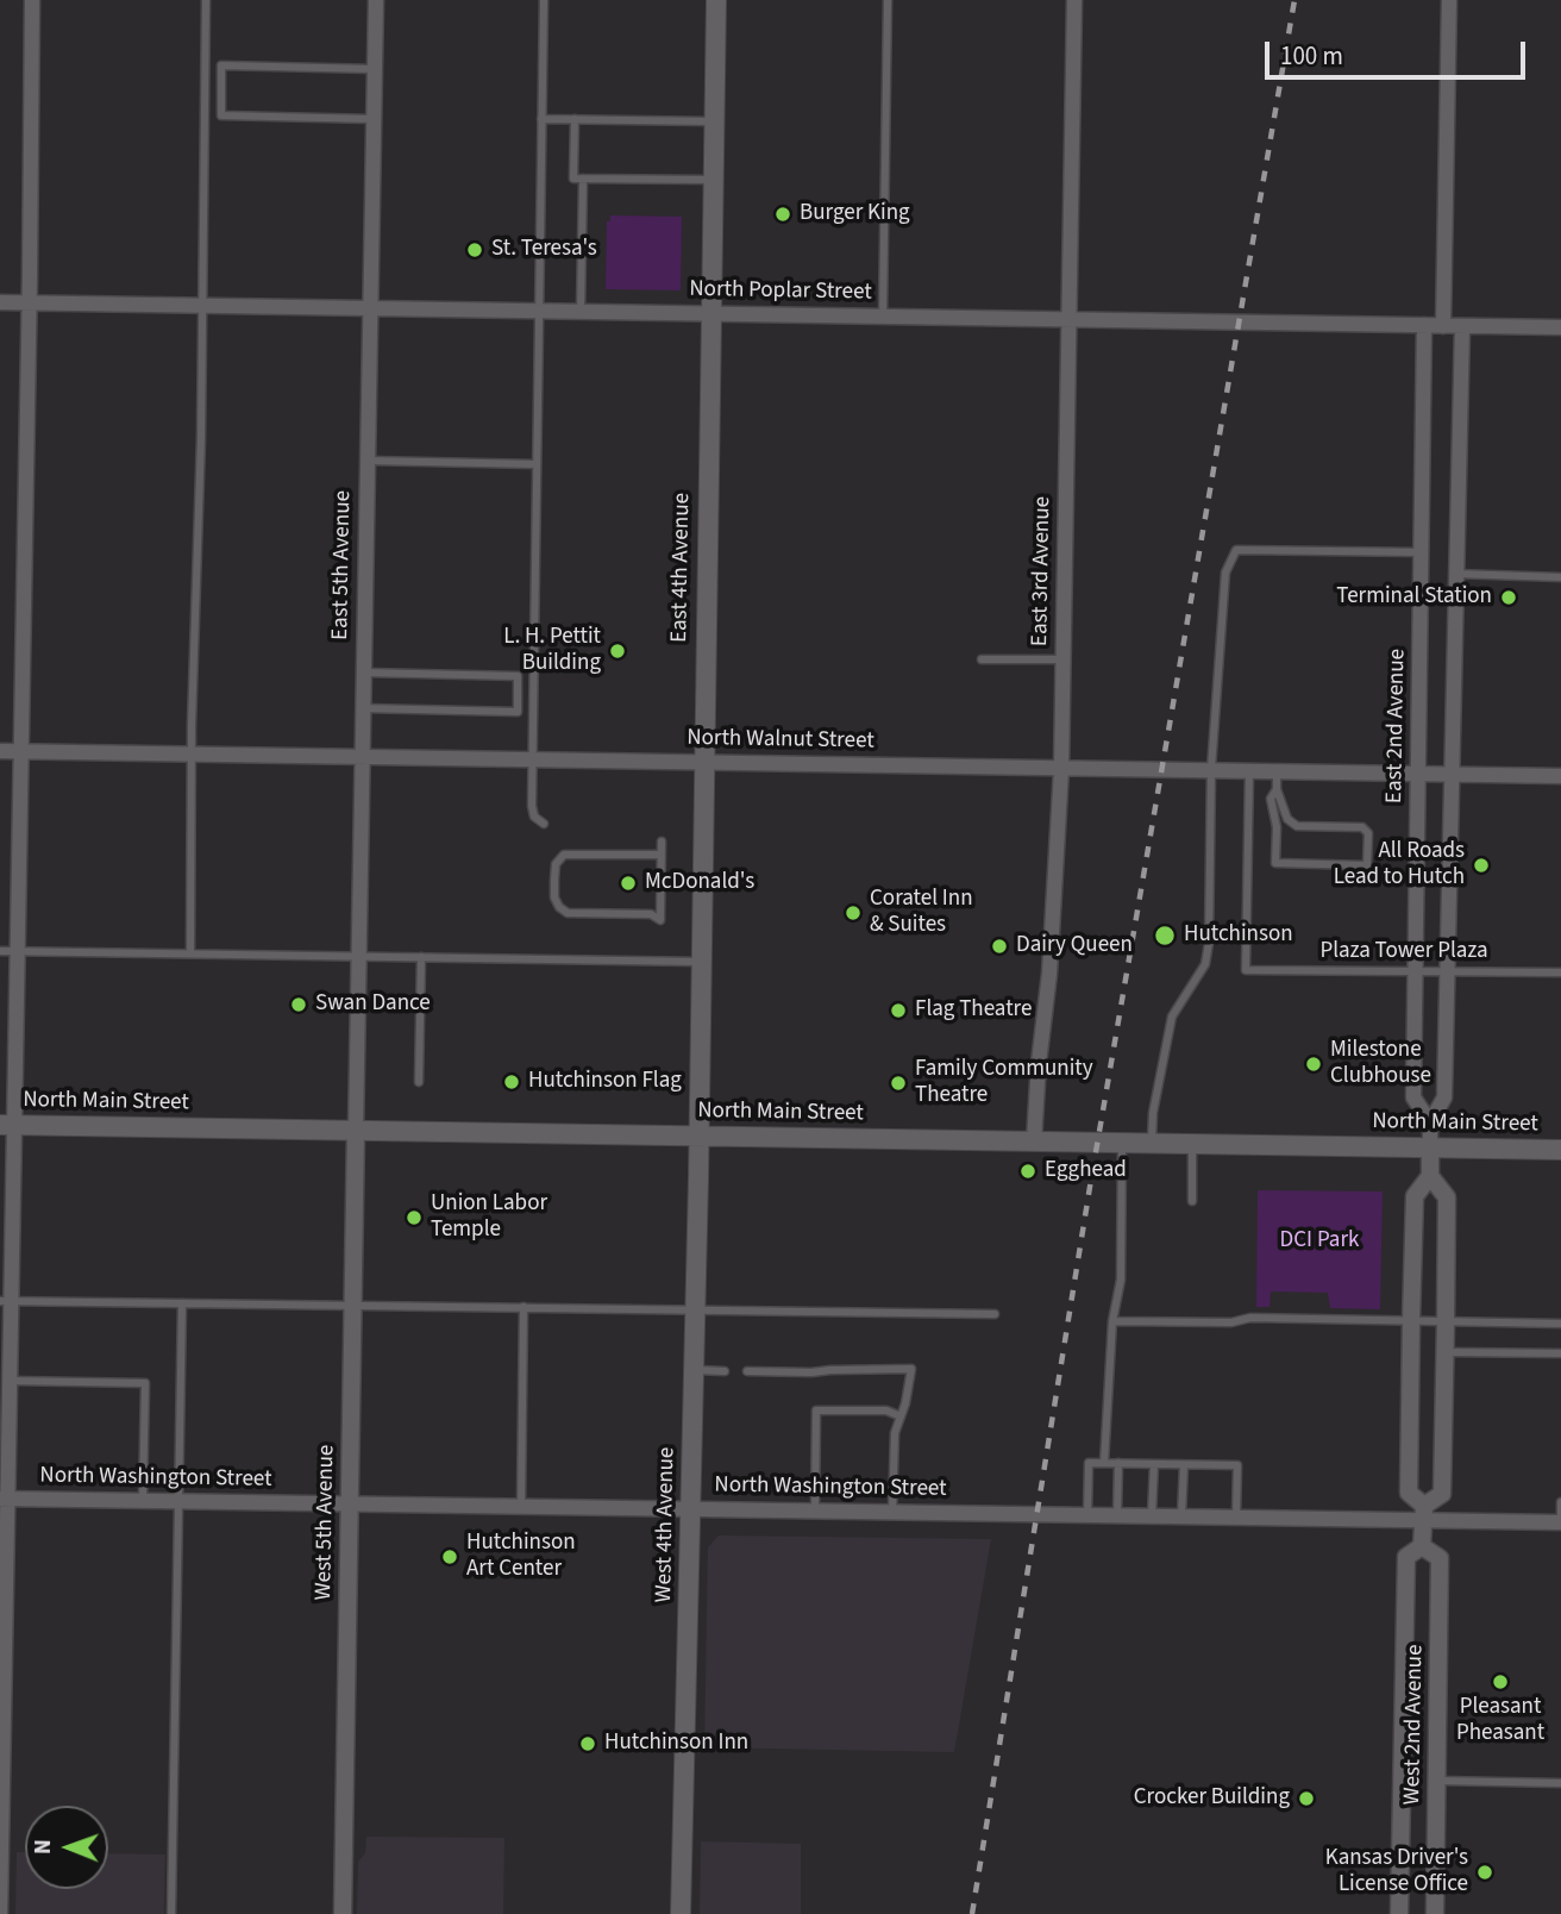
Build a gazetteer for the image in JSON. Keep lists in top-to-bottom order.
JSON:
{
  "streets": {
    "main road": ["East 4th Avenue", "North Main Street", "West 4th Avenue"],
    "street": [
      "North Poplar Street",
      "East 5th Avenue",
      "East 3rd Avenue",
      "East 2nd Avenue",
      "North Walnut Street",
      "North Washington Street",
      "West 5th Avenue",
      "West 2nd Avenue"
    ],
    "lane": ["Plaza Tower Plaza"]
  },
  "crossings": [
    ["North Poplar Street", "East 5th Avenue"],
    ["North Poplar Street", "East 4th Avenue"],
    ["North Poplar Street", "East 3rd Avenue"],
    ["North Poplar Street", "East 2nd Avenue"],
    ["East 5th Avenue", "North Walnut Street"],
    ["East 5th Avenue", "North Main Street"],
    ["East 5th Avenue", "West 5th Avenue"],
    ["East 4th Avenue", "North Walnut Street"],
    ["East 4th Avenue", "North Main Street"],
    ["East 4th Avenue", "West 4th Avenue"],
    ["East 3rd Avenue", "North Walnut Street"],
    ["East 3rd Avenue", "North Main Street"],
    ["East 2nd Avenue", "North Walnut Street"],
    ["East 2nd Avenue", "Plaza Tower Plaza"],
    ["East 2nd Avenue", "North Main Street"],
    ["East 2nd Avenue", "West 2nd Avenue"],
    ["North Walnut Street", "Plaza Tower Plaza"],
    ["North Main Street", "West 5th Avenue"],
    ["North Main Street", "West 4th Avenue"],
    ["North Main Street", "West 2nd Avenue"],
    ["North Washington Street", "West 5th Avenue"],
    ["North Washington Street", "West 4th Avenue"],
    ["North Washington Street", "West 2nd Avenue"]
  ],
  "parks": ["DCI Park"],
  "places": [
    "Burger King",
    "St. Teresa's",
    "Terminal Station",
    "L. H. Pettit Building",
    "All Roads Lead to Hutch",
    "McDonald's",
    "Coratel Inn & Suites",
    "Hutchinson",
    "Dairy Queen",
    "Swan Dance",
    "Flag Theatre",
    "Milestone Clubhouse",
    "Hutchinson Flag",
    "Family Community Theatre",
    "Egghead",
    "Union Labor Temple",
    "Hutchinson Art Center",
    "Pleasant Pheasant",
    "Hutchinson Inn",
    "Crocker Building",
    "Kansas Driver's License Office"
  ],
  "scale_bar": "100 m",
  "north": "left"
}
